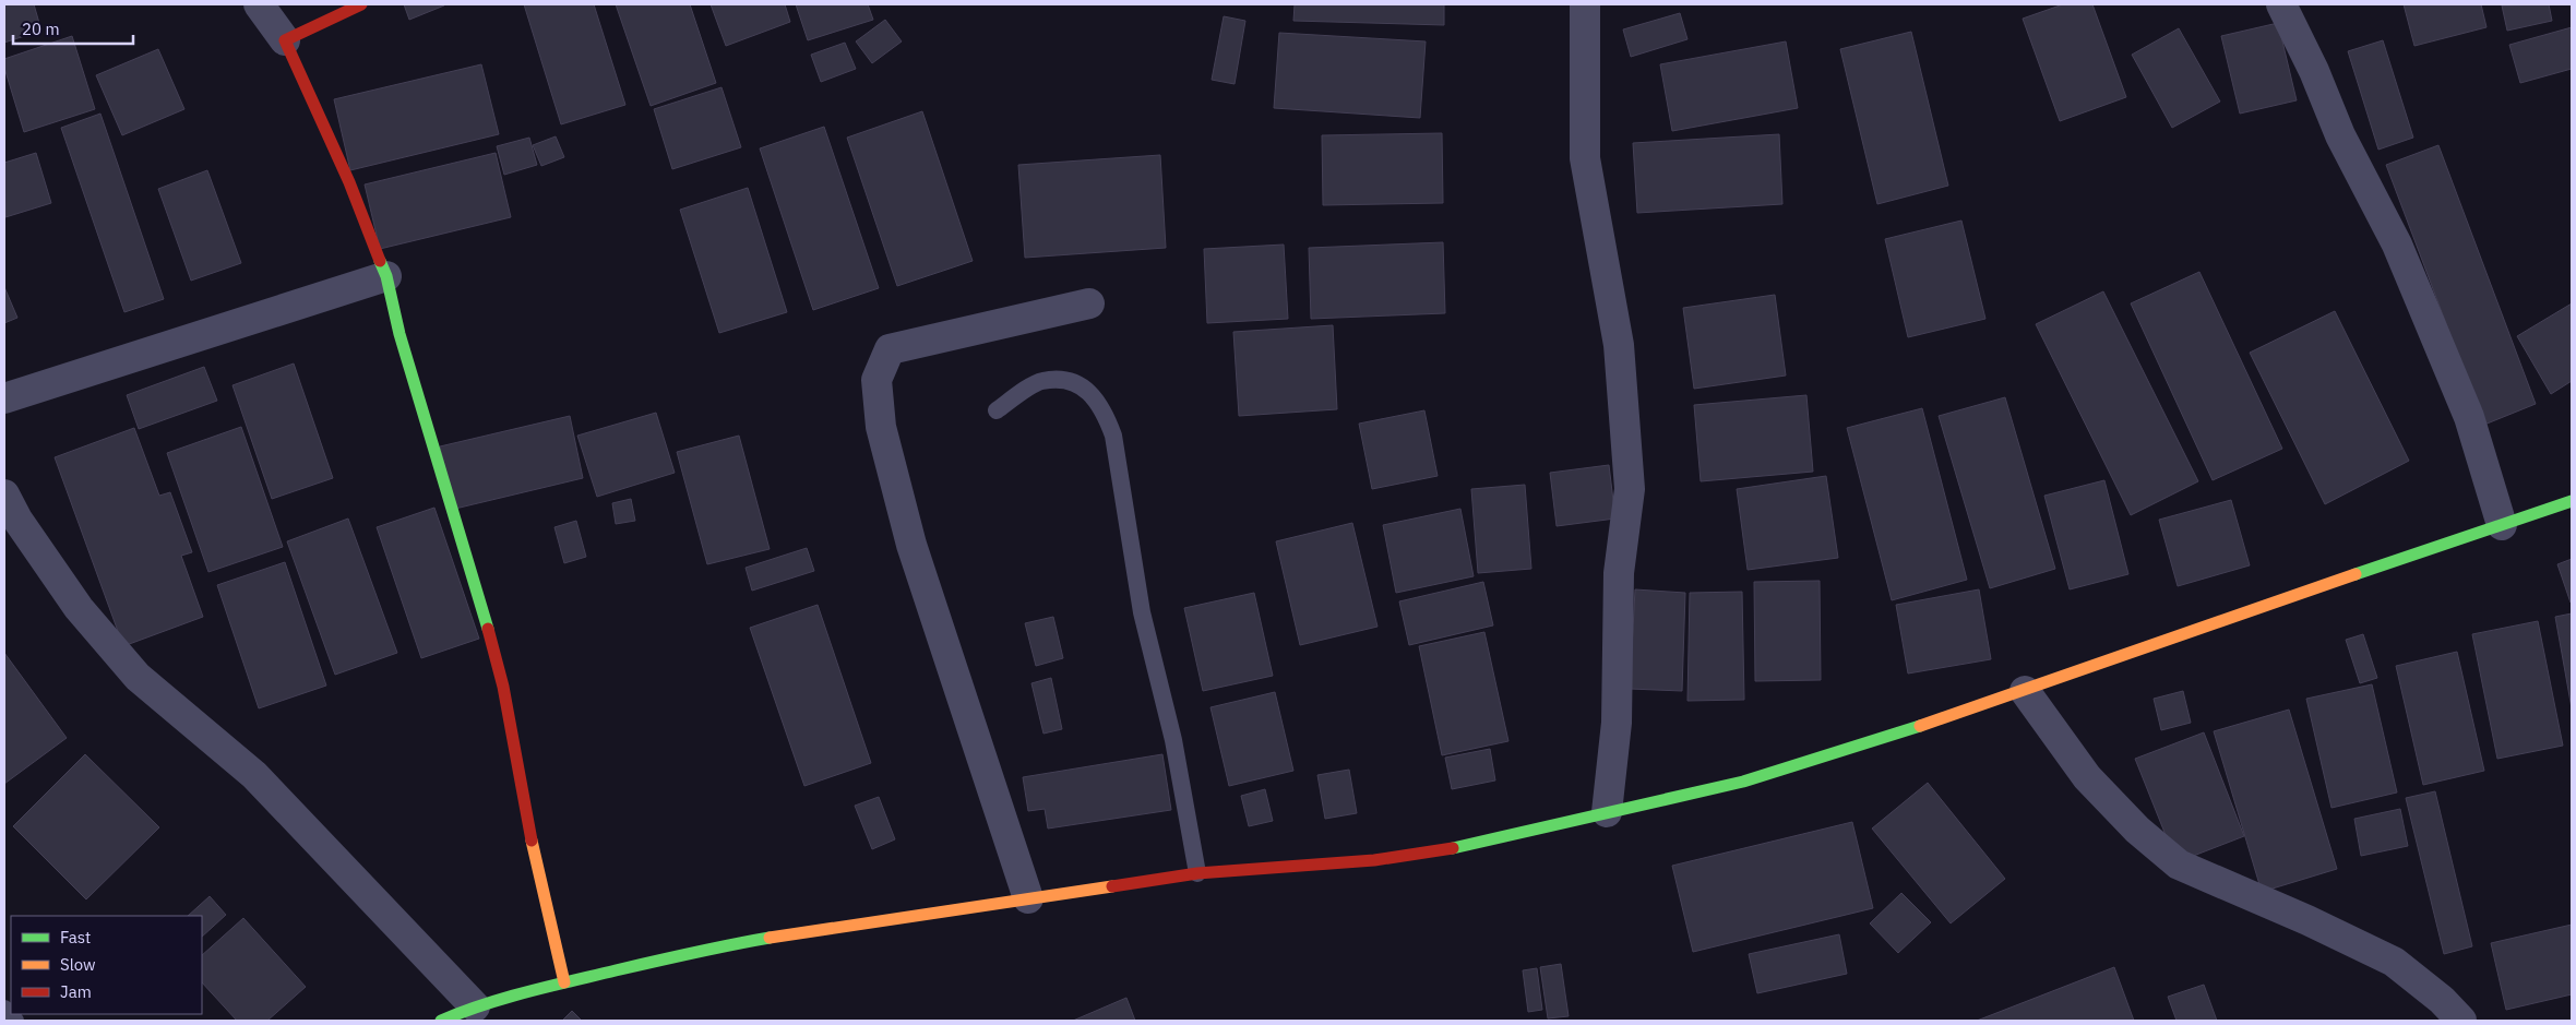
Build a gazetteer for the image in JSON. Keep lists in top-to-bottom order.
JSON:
{
  "legend": ["Fast", "Slow", "Jam"],
  "scale_bar": "20 m"
}
